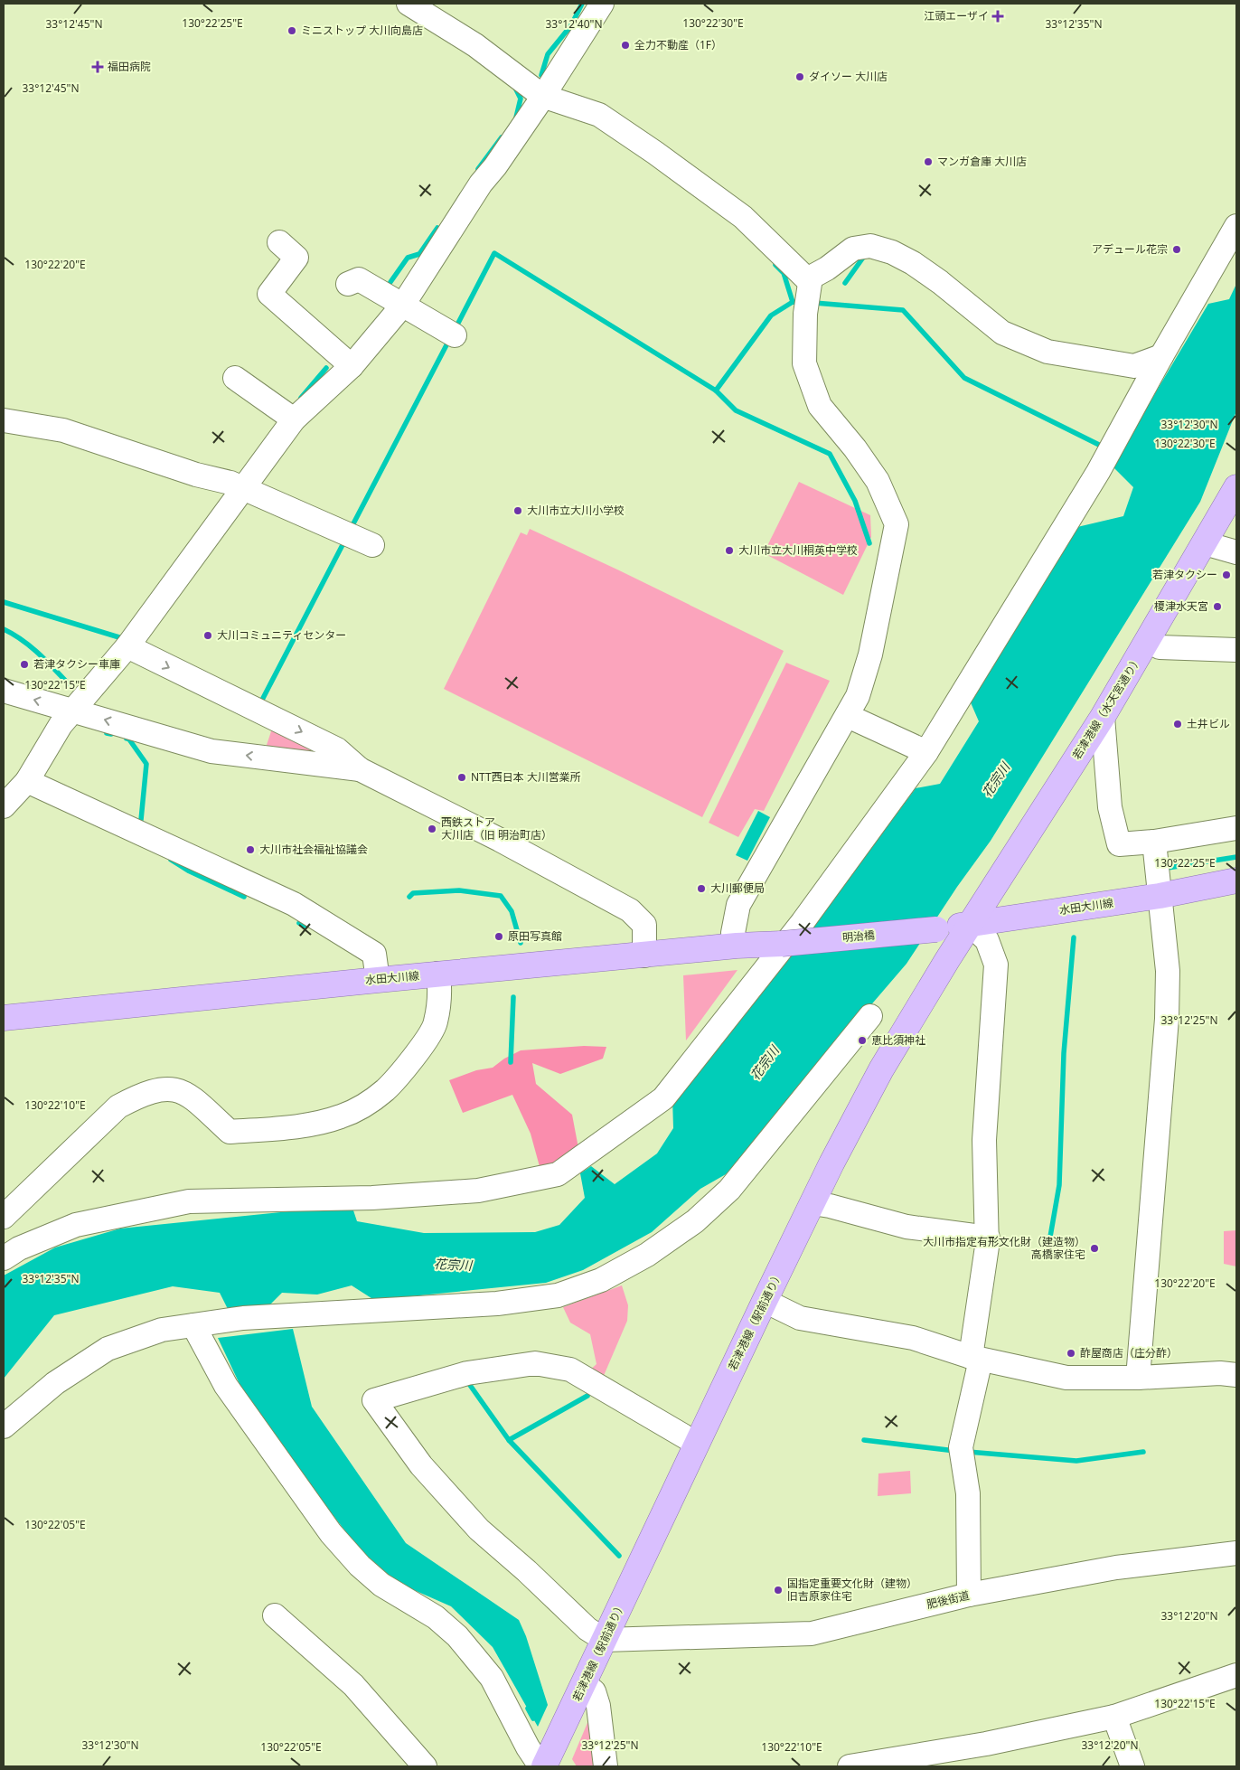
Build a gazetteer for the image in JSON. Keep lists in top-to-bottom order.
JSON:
{
  "streets": {
    "main road": [
      "若津港線（水天宮通り）",
      "水田大川線",
      "明治橋",
      "若津港線（駅前通り）"
    ],
    "street": ["肥後街道"]
  },
  "crossings": [
    ["若津港線（水天宮通り）", "水田大川線"],
    ["若津港線（水天宮通り）", "若津港線（駅前通り）"],
    ["水田大川線", "明治橋"],
    ["水田大川線", "若津港線（駅前通り）"],
    ["若津港線（駅前通り）", "肥後街道"]
  ],
  "water": ["花宗川"],
  "places": {
    "health": ["江頭エーザイ", "福田病院"],
    "other": [
      "ミニストップ 大川向島店",
      "全力不動産（1F）",
      "ダイソー 大川店",
      "マンガ倉庫 大川店",
      "アデュール花宗",
      "大川市立大川小学校",
      "大川市立大川桐英中学校",
      "若津タクシー",
      "榎津水天宮",
      "大川コミュニティセンター",
      "若津タクシー車庫",
      "土井ビル",
      "NTT西日本 大川営業所",
      "西鉄ストア 大川店（旧 明治町店）",
      "大川市社会福祉協議会",
      "大川郵便局",
      "原田写真館",
      "恵比須神社",
      "大川市指定有形文化財（建造物） 高橋家住宅",
      "酢屋商店（庄分酢）",
      "国指定重要文化財（建物） 旧吉原家住宅"
    ]
  },
  "coordinates": [
    "130°22'25\"E",
    "130°22'30\"E",
    "33°12'45\"N",
    "33°12'40\"N",
    "33°12'35\"N",
    "130°22'20\"E",
    "33°12'30\"N",
    "130°22'15\"E",
    "33°12'25\"N",
    "130°22'10\"E",
    "130°22'05\"E",
    "33°12'20\"N"
  ]
}
